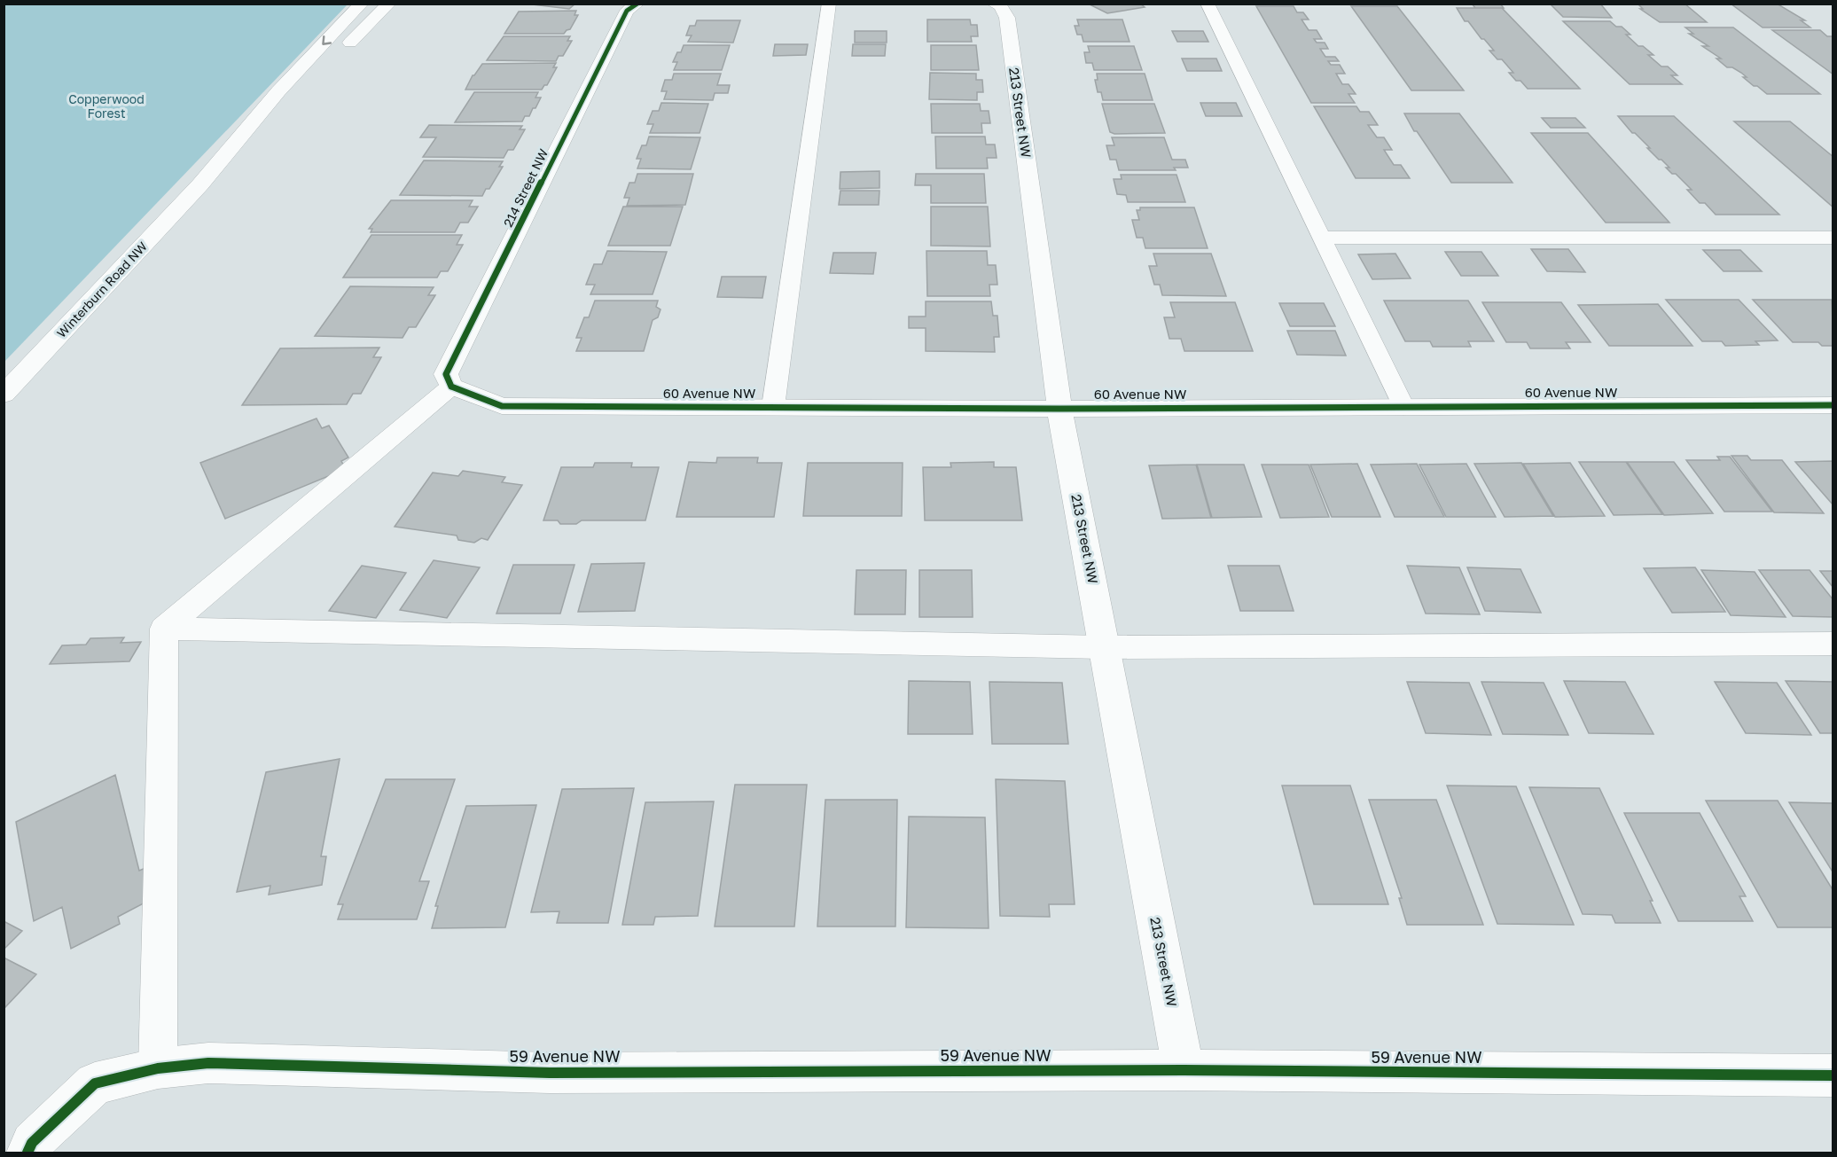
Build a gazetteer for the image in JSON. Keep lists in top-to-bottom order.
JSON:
{
  "streets": {
    "street": [
      "213 Street NW",
      "214 Street NW",
      "Winterburn Road NW",
      "60 Avenue NW",
      "59 Avenue NW"
    ]
  },
  "crossings": [
    ["213 Street NW", "60 Avenue NW"],
    ["213 Street NW", "59 Avenue NW"],
    ["214 Street NW", "60 Avenue NW"]
  ],
  "parks": ["Copperwood Forest"]
}
